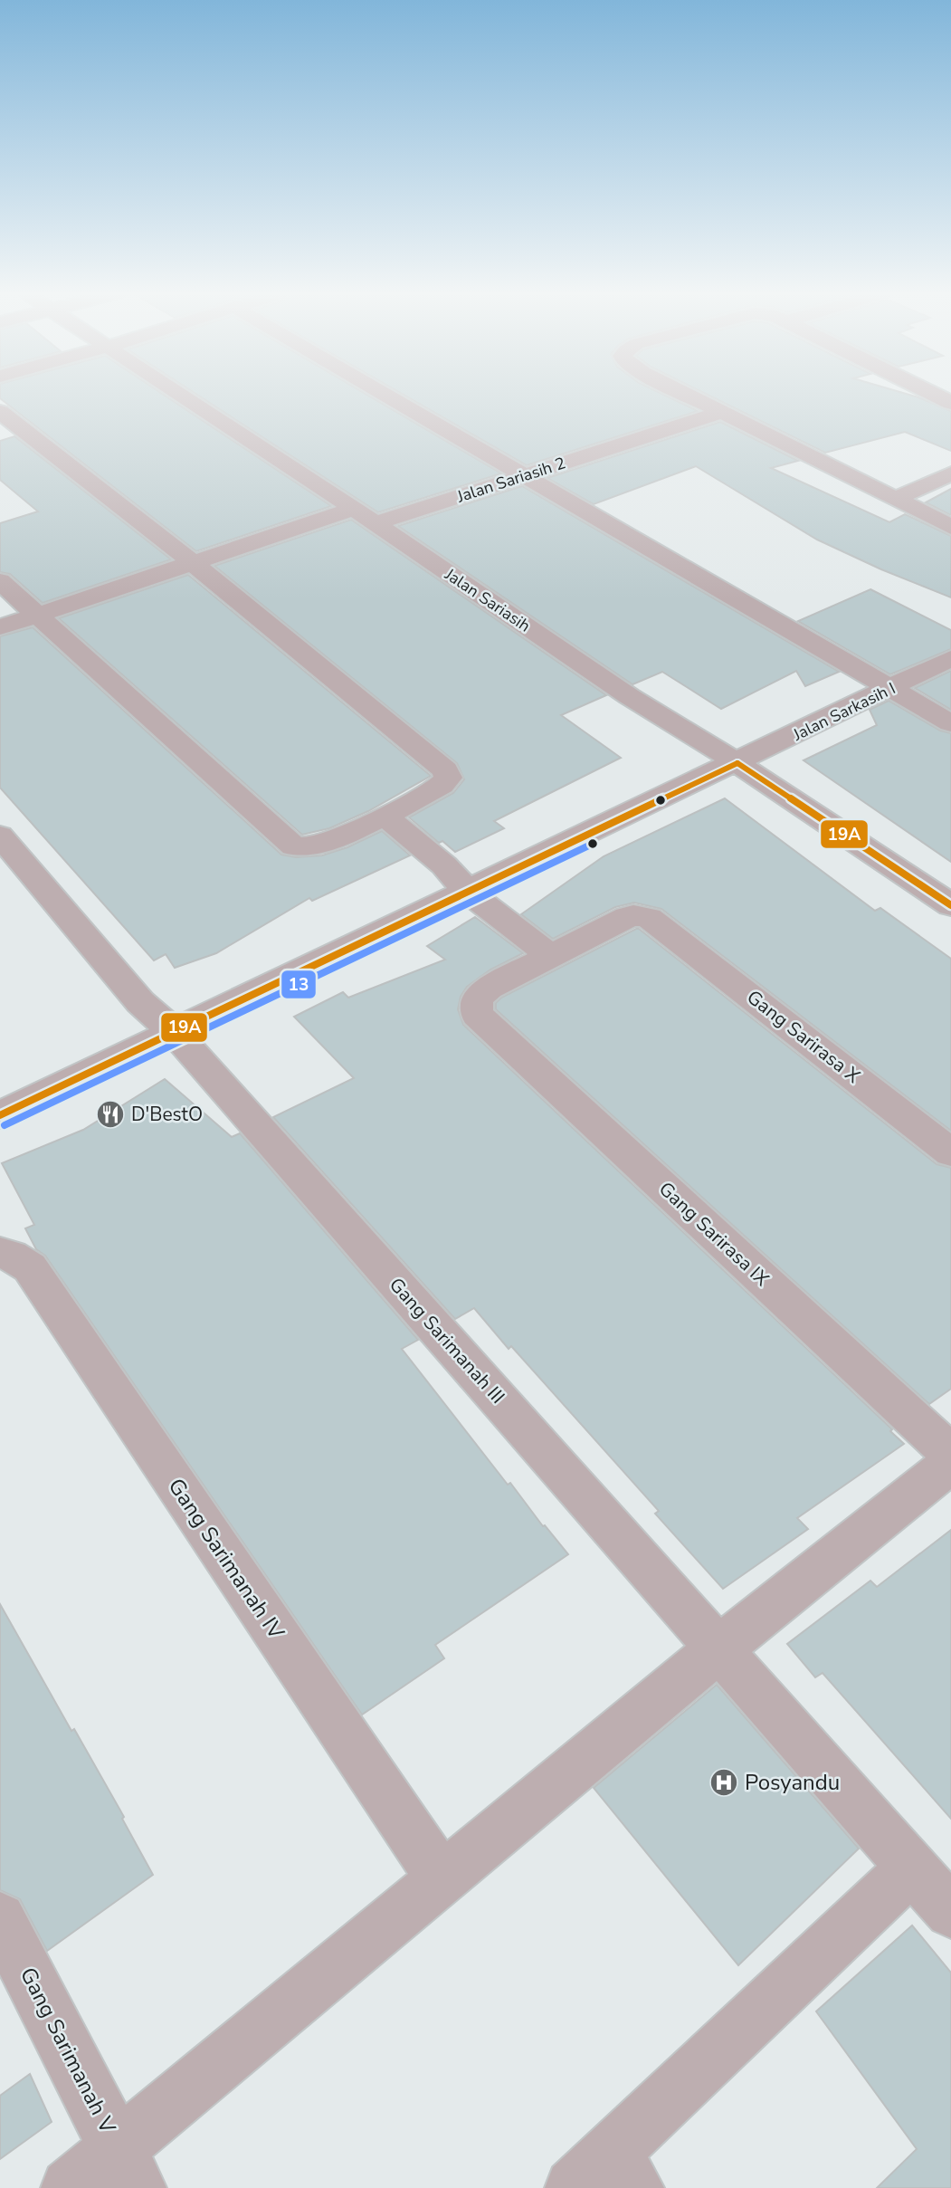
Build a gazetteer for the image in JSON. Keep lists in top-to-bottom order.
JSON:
{
  "streets": {
    "street": [
      "Jalan Sariasih 2",
      "Jalan Sariasih",
      "Jalan Sarkasih I",
      "Gang Sarirasa X",
      "Gang Sarirasa IX",
      "Gang Sarimanah III",
      "Gang Sarimanah IV",
      "Gang Sarimanah V"
    ]
  },
  "crossings": [
    ["Jalan Sariasih 2", "Jalan Sariasih"],
    ["Jalan Sariasih", "Jalan Sarkasih I"],
    ["Jalan Sarkasih I", "Gang Sarimanah III"],
    ["Gang Sarirasa X", "Gang Sarirasa IX"]
  ],
  "places": {
    "restaurant": ["D'BestO"],
    "hospital": ["Posyandu"]
  },
  "lines": ["transit line 19A", "transit line 13"]
}
